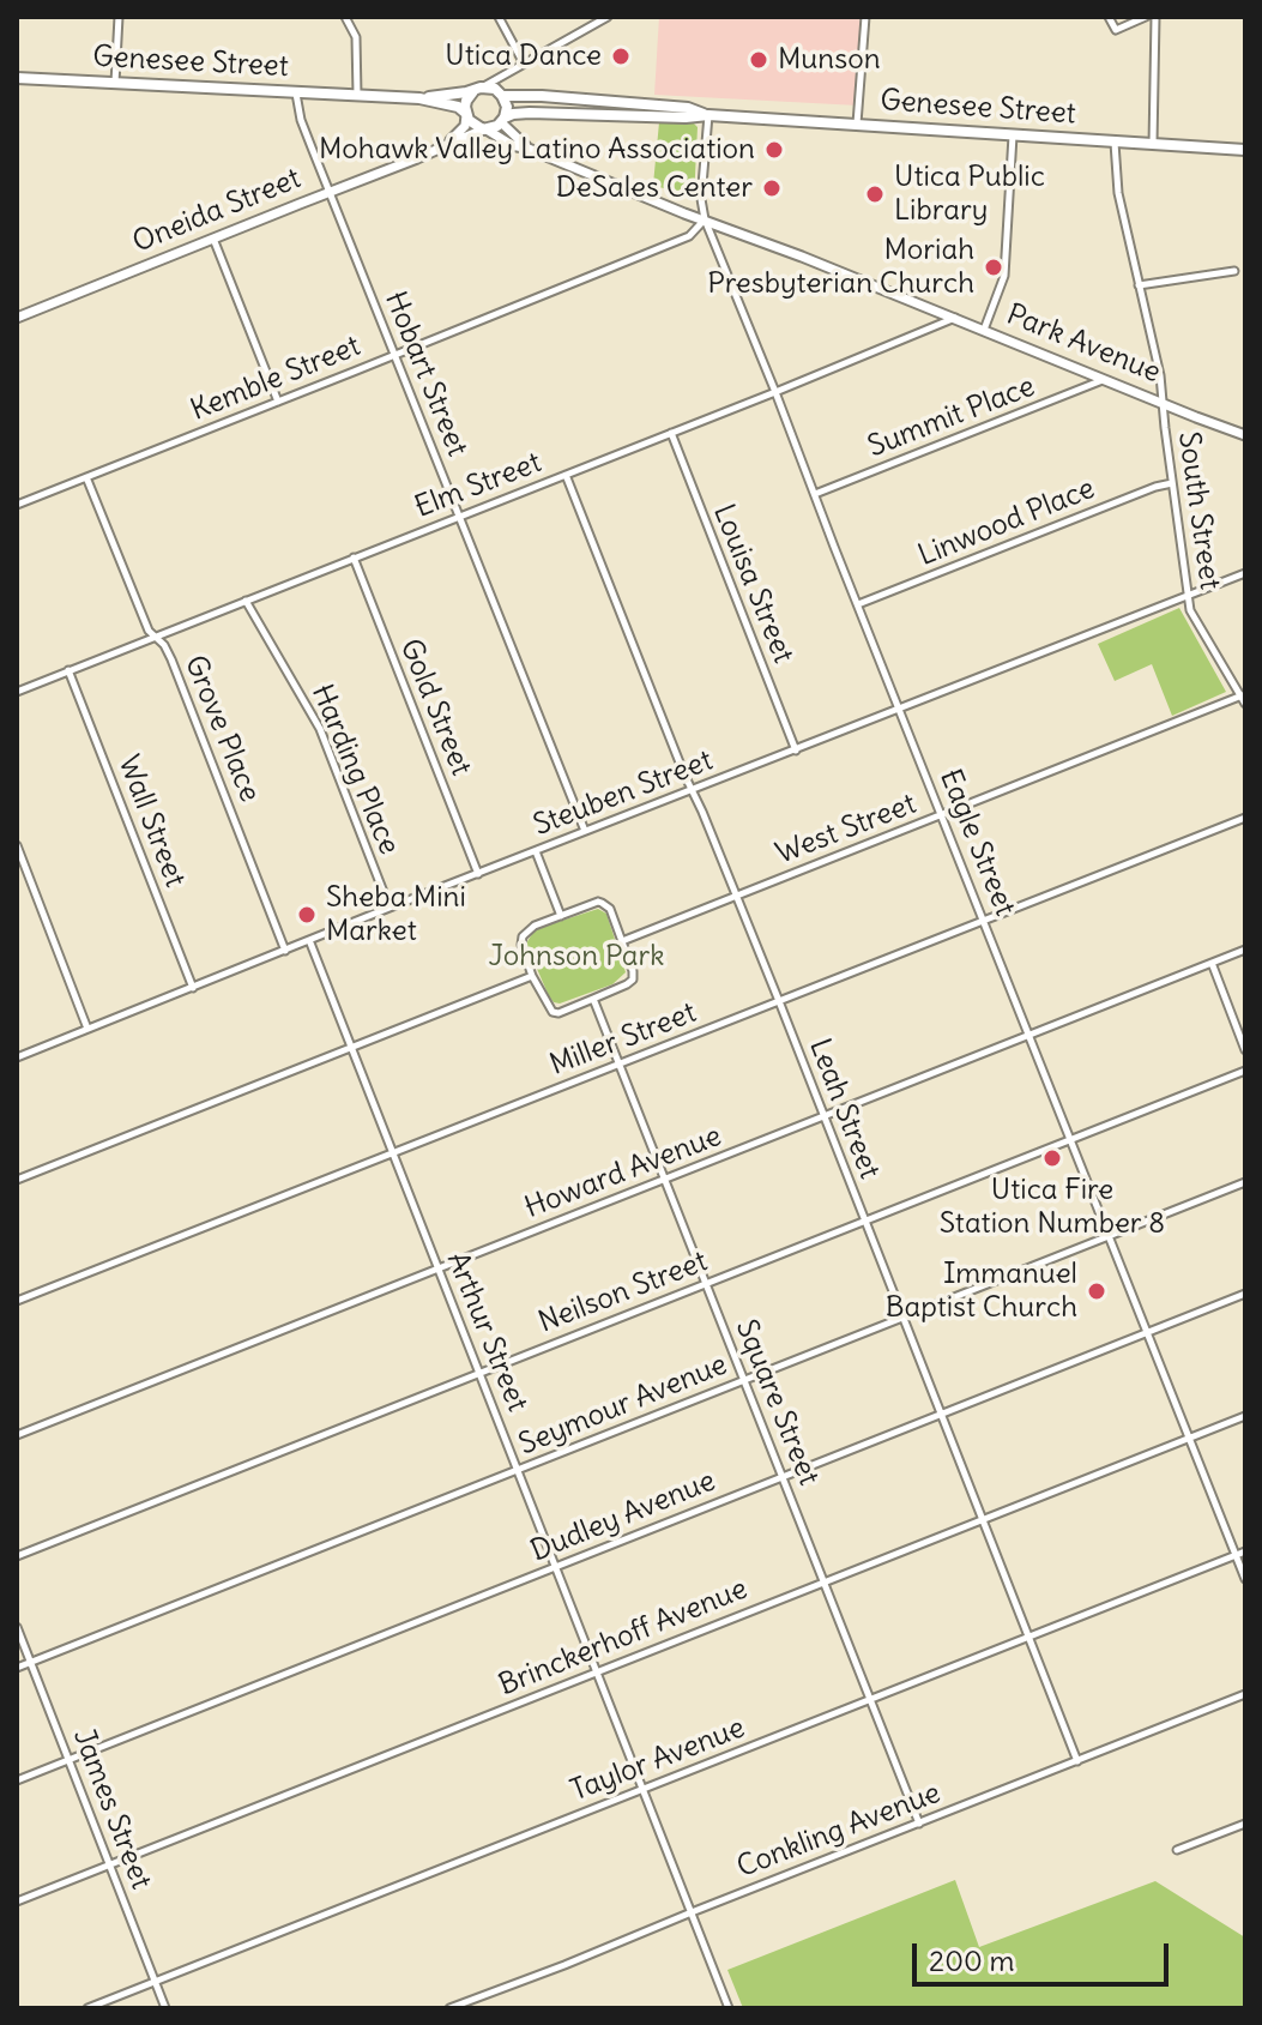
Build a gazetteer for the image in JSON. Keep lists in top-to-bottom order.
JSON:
{
  "streets": {
    "main road": ["Genesee Street"],
    "street": [
      "Oneida Street",
      "Park Avenue",
      "Hobart Street",
      "Kemble Street",
      "Summit Place",
      "Elm Street",
      "South Street",
      "Linwood Place",
      "Louisa Street",
      "Gold Street",
      "Grove Place",
      "Harding Place",
      "Steuben Street",
      "Wall Street",
      "West Street",
      "Eagle Street",
      "Miller Street",
      "Leah Street",
      "Howard Avenue",
      "Neilson Street",
      "Arthur Street",
      "Square Street",
      "Seymour Avenue",
      "Dudley Avenue",
      "Brinckerhoff Avenue",
      "Taylor Avenue",
      "James Street",
      "Conkling Avenue"
    ]
  },
  "crossings": [
    ["Genesee Street", "Oneida Street"],
    ["Genesee Street", "Park Avenue"],
    ["Genesee Street", "Hobart Street"],
    ["Genesee Street", "South Street"],
    ["Genesee Street", "Eagle Street"],
    ["Oneida Street", "Park Avenue"],
    ["Oneida Street", "Hobart Street"],
    ["Park Avenue", "Kemble Street"],
    ["Park Avenue", "Summit Place"],
    ["Park Avenue", "Elm Street"],
    ["Park Avenue", "South Street"],
    ["Park Avenue", "Eagle Street"],
    ["Hobart Street", "Kemble Street"],
    ["Hobart Street", "Elm Street"],
    ["Hobart Street", "Steuben Street"],
    ["Kemble Street", "Grove Place"],
    ["Kemble Street", "Eagle Street"],
    ["Summit Place", "Eagle Street"],
    ["Elm Street", "Louisa Street"],
    ["Elm Street", "Gold Street"],
    ["Elm Street", "Grove Place"],
    ["Elm Street", "Harding Place"],
    ["Elm Street", "Wall Street"],
    ["Elm Street", "Eagle Street"],
    ["Elm Street", "Leah Street"],
    ["South Street", "Linwood Place"],
    ["South Street", "Steuben Street"],
    ["South Street", "West Street"],
    ["Linwood Place", "Eagle Street"],
    ["Louisa Street", "Steuben Street"],
    ["Gold Street", "Steuben Street"],
    ["Grove Place", "Steuben Street"],
    ["Harding Place", "Steuben Street"],
    ["Steuben Street", "Wall Street"],
    ["Steuben Street", "Eagle Street"],
    ["Steuben Street", "Leah Street"],
    ["Steuben Street", "Arthur Street"],
    ["West Street", "Eagle Street"],
    ["West Street", "Leah Street"],
    ["West Street", "Square Street"],
    ["Eagle Street", "Miller Street"],
    ["Eagle Street", "Howard Avenue"],
    ["Eagle Street", "Neilson Street"],
    ["Eagle Street", "Seymour Avenue"],
    ["Eagle Street", "Dudley Avenue"],
    ["Eagle Street", "Brinckerhoff Avenue"],
    ["Eagle Street", "Taylor Avenue"],
    ["Miller Street", "Leah Street"],
    ["Miller Street", "Arthur Street"],
    ["Miller Street", "Square Street"],
    ["Leah Street", "Howard Avenue"],
    ["Leah Street", "Neilson Street"],
    ["Leah Street", "Seymour Avenue"],
    ["Leah Street", "Dudley Avenue"],
    ["Leah Street", "Brinckerhoff Avenue"],
    ["Leah Street", "Taylor Avenue"],
    ["Leah Street", "Conkling Avenue"],
    ["Howard Avenue", "Arthur Street"],
    ["Howard Avenue", "Square Street"],
    ["Neilson Street", "Arthur Street"],
    ["Neilson Street", "Square Street"],
    ["Arthur Street", "Seymour Avenue"],
    ["Arthur Street", "Dudley Avenue"],
    ["Arthur Street", "Brinckerhoff Avenue"],
    ["Arthur Street", "Taylor Avenue"],
    ["Arthur Street", "Conkling Avenue"],
    ["Square Street", "Seymour Avenue"],
    ["Square Street", "Dudley Avenue"],
    ["Square Street", "Brinckerhoff Avenue"],
    ["Square Street", "Taylor Avenue"],
    ["Square Street", "Conkling Avenue"],
    ["Seymour Avenue", "James Street"],
    ["Dudley Avenue", "James Street"],
    ["Brinckerhoff Avenue", "James Street"],
    ["Taylor Avenue", "James Street"]
  ],
  "parks": ["Johnson Park"],
  "places": [
    "Utica Dance",
    "Munson",
    "Mohawk Valley Latino Association",
    "DeSales Center",
    "Utica Public Library",
    "Moriah Presbyterian Church",
    "Sheba Mini Market",
    "Utica Fire Station Number 8",
    "Immanuel Baptist Church"
  ],
  "scale_bar": "200 m"
}
